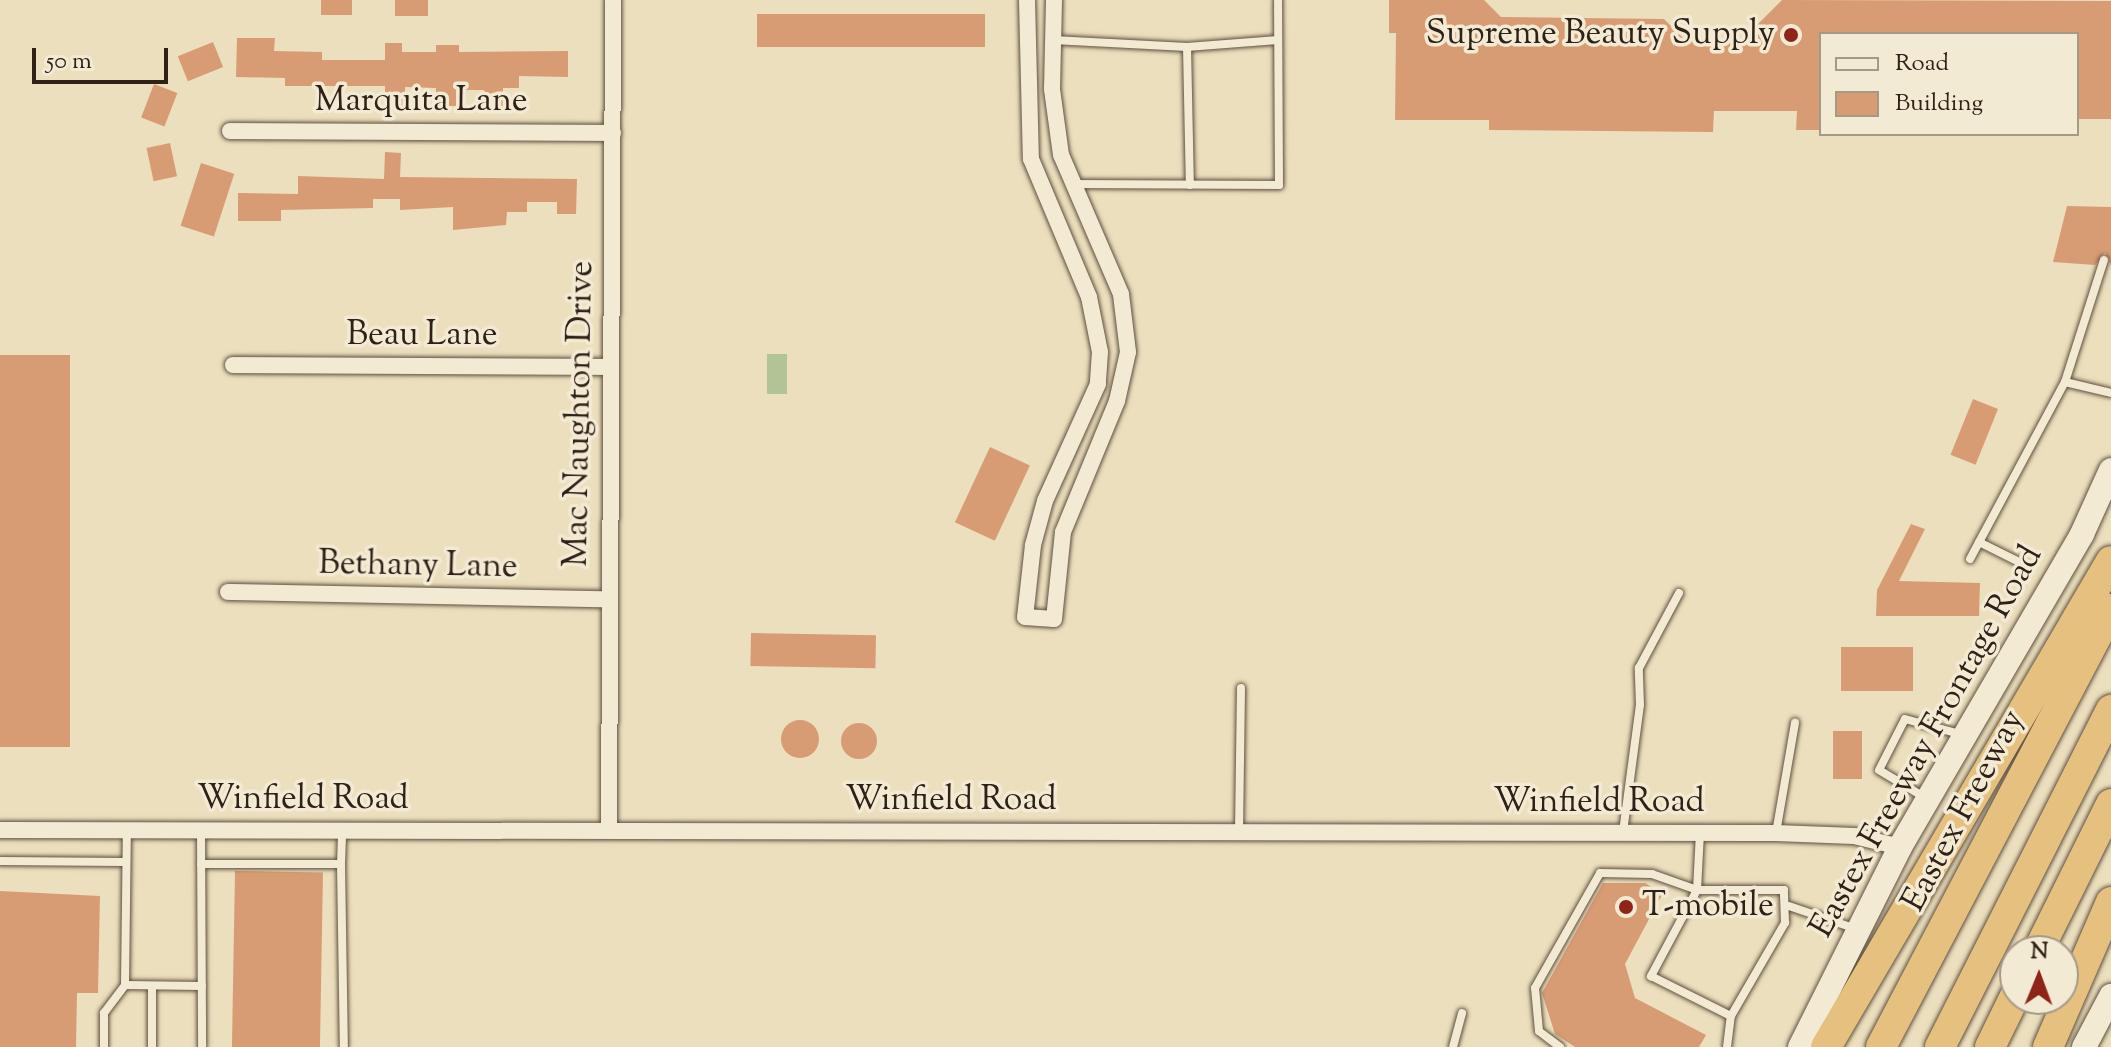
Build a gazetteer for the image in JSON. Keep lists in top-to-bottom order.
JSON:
{
  "streets": {
    "highway": ["Eastex Freeway"],
    "main road": ["Eastex Freeway Frontage Road"],
    "street": [
      "Marquita Lane",
      "Beau Lane",
      "Mac Naughton Drive",
      "Bethany Lane",
      "Winfield Road"
    ]
  },
  "crossings": [
    ["Marquita Lane", "Mac Naughton Drive"],
    ["Beau Lane", "Mac Naughton Drive"],
    ["Mac Naughton Drive", "Bethany Lane"],
    ["Mac Naughton Drive", "Winfield Road"],
    ["Eastex Freeway Frontage Road", "Winfield Road"]
  ],
  "places": ["Supreme Beauty Supply", "T-mobile"],
  "legend": ["Road", "Building"],
  "scale_bar": "50 m",
  "north": "top"
}
